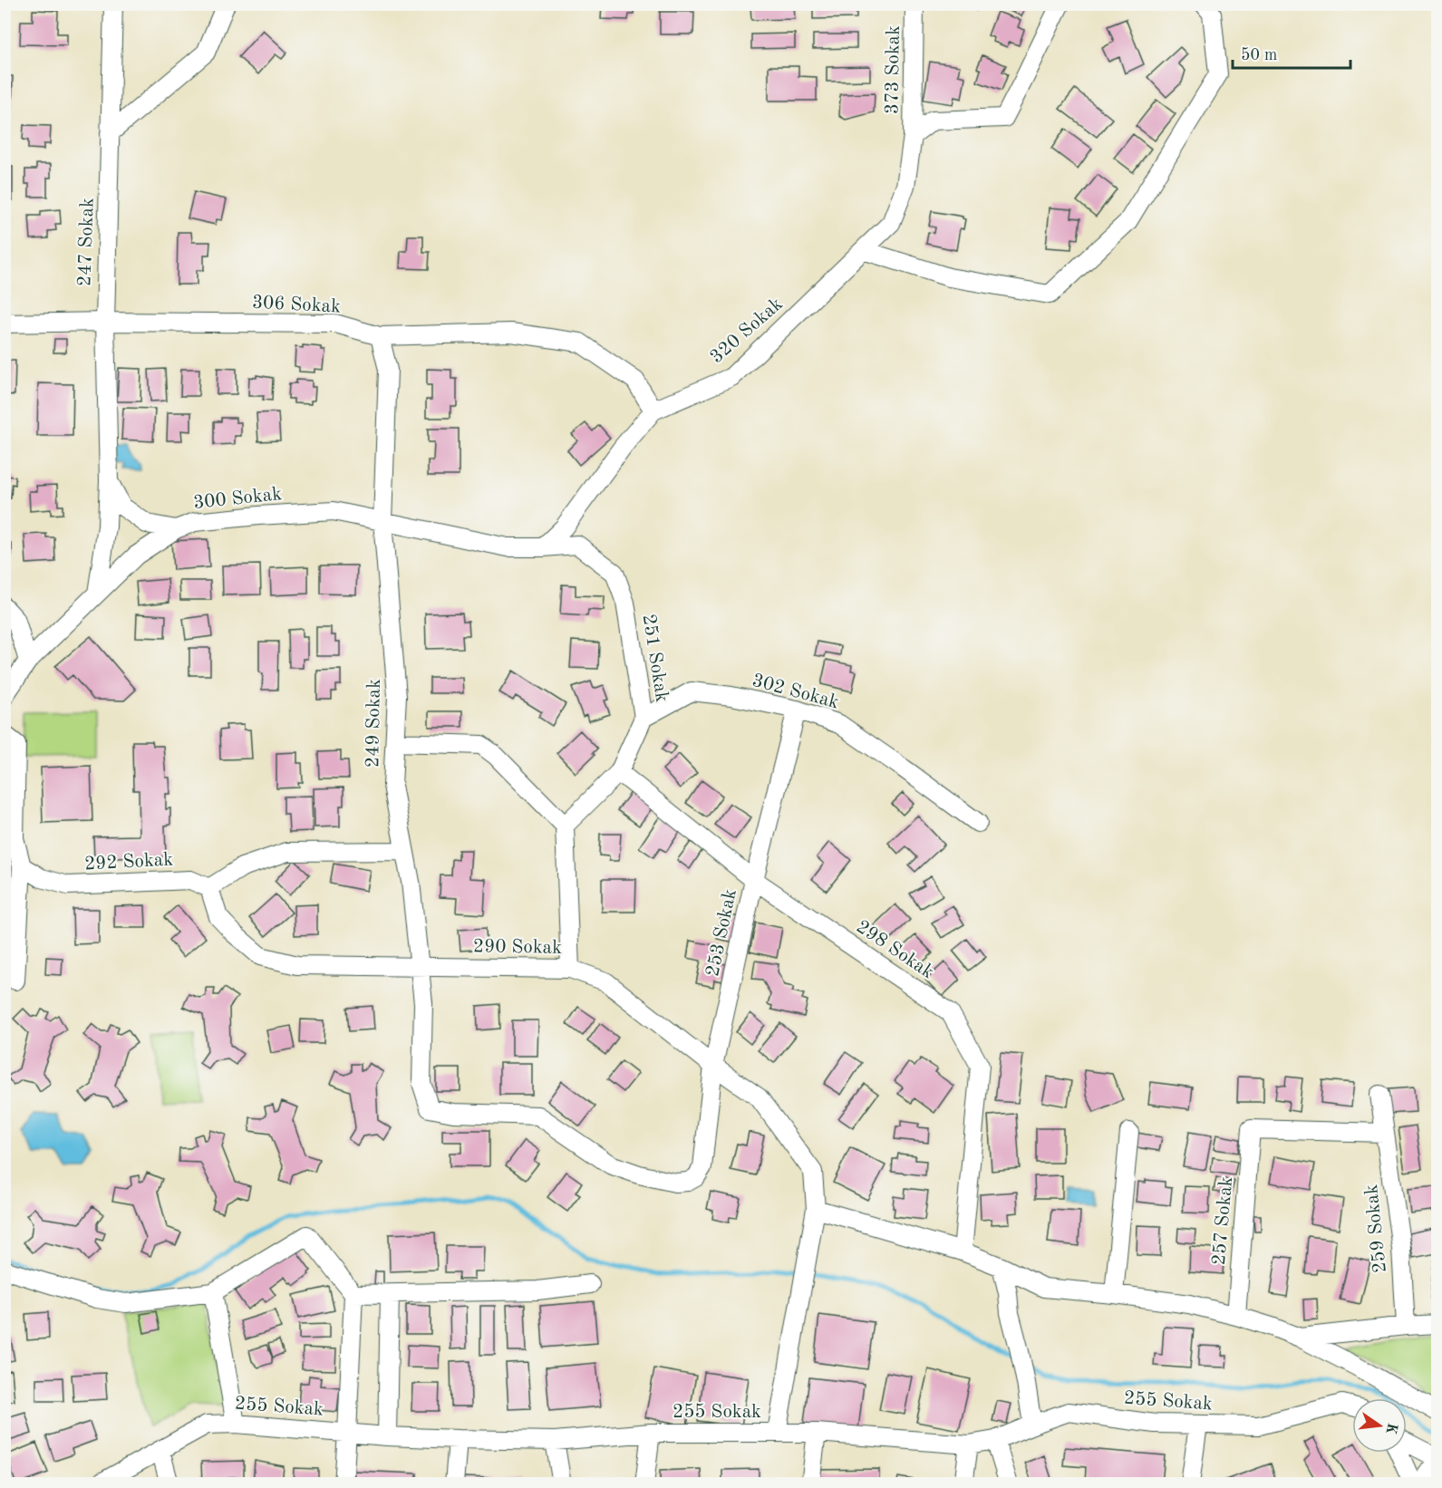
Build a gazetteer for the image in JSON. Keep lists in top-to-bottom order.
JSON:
{
  "streets": {
    "street": [
      "373 Sokak",
      "247 Sokak",
      "306 Sokak",
      "320 Sokak",
      "300 Sokak",
      "251 Sokak",
      "302 Sokak",
      "249 Sokak",
      "292 Sokak",
      "253 Sokak",
      "290 Sokak",
      "298 Sokak",
      "257 Sokak",
      "259 Sokak",
      "255 Sokak"
    ]
  },
  "crossings": [
    ["373 Sokak", "320 Sokak"],
    ["247 Sokak", "306 Sokak"],
    ["247 Sokak", "300 Sokak"],
    ["306 Sokak", "320 Sokak"],
    ["306 Sokak", "249 Sokak"],
    ["320 Sokak", "300 Sokak"],
    ["320 Sokak", "251 Sokak"],
    ["300 Sokak", "251 Sokak"],
    ["300 Sokak", "249 Sokak"],
    ["251 Sokak", "302 Sokak"],
    ["251 Sokak", "298 Sokak"],
    ["302 Sokak", "253 Sokak"],
    ["249 Sokak", "253 Sokak"],
    ["249 Sokak", "290 Sokak"],
    ["292 Sokak", "290 Sokak"],
    ["253 Sokak", "290 Sokak"],
    ["253 Sokak", "298 Sokak"],
    ["290 Sokak", "255 Sokak"],
    ["257 Sokak", "259 Sokak"]
  ],
  "scale_bar": "50 m",
  "north": "right"
}
